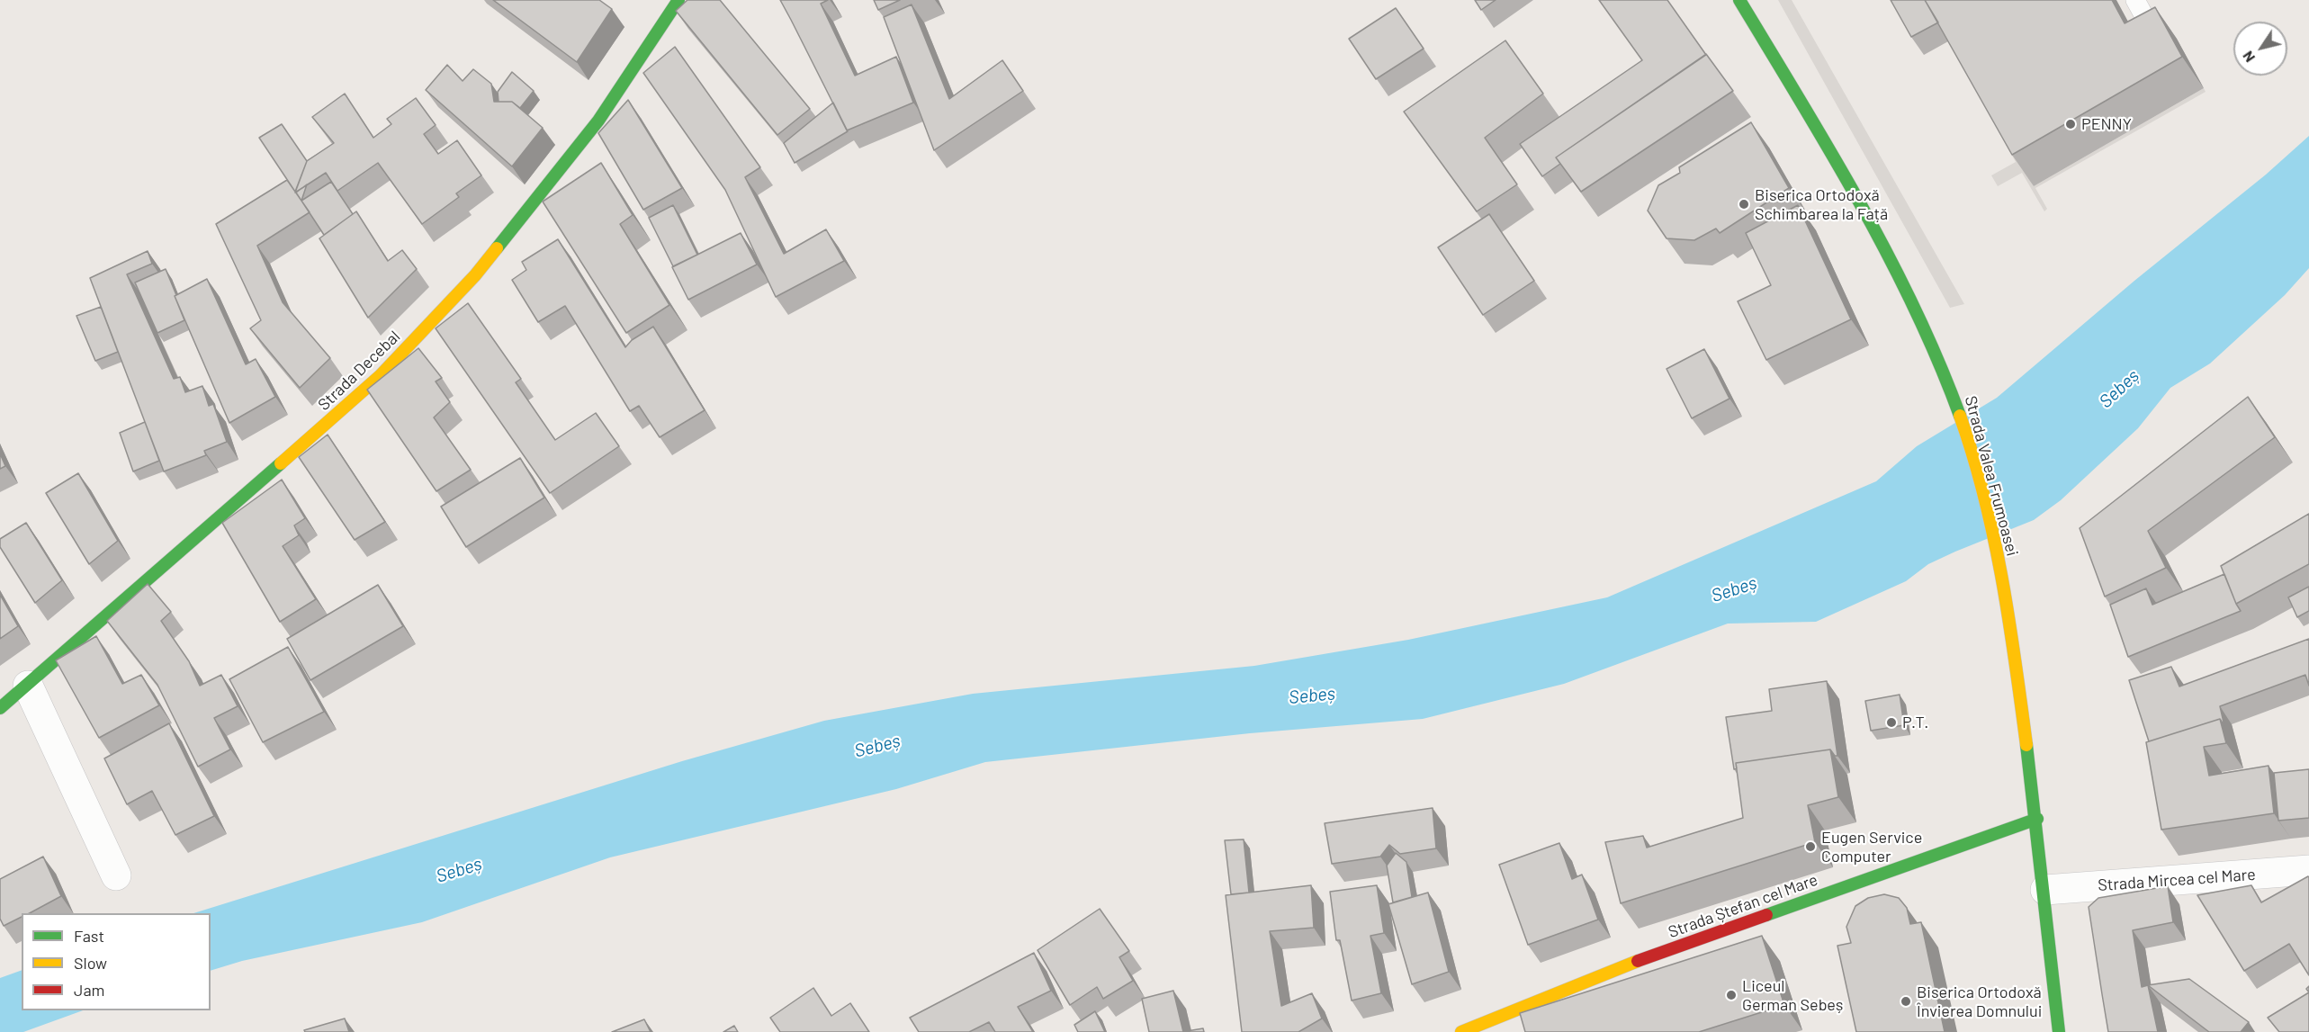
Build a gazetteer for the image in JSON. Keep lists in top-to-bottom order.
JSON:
{
  "streets": {
    "street": [
      "Strada Decebal",
      "Strada Valea Frumoasei",
      "Strada Mircea cel Mare",
      "Strada Ștefan cel Mare"
    ]
  },
  "crossings": [
    ["Strada Valea Frumoasei", "Strada Mircea cel Mare"],
    ["Strada Valea Frumoasei", "Strada Ștefan cel Mare"]
  ],
  "water": ["Sebeș"],
  "places": [
    "PENNY",
    "Biserica Ortodoxă Schimbarea la Față",
    "P.T.",
    "Eugen Service Computer",
    "Liceul German Sebeș",
    "Biserica Ortodoxă Învierea Domnului"
  ],
  "legend": ["Fast", "Slow", "Jam"],
  "north": "bottom left"
}
